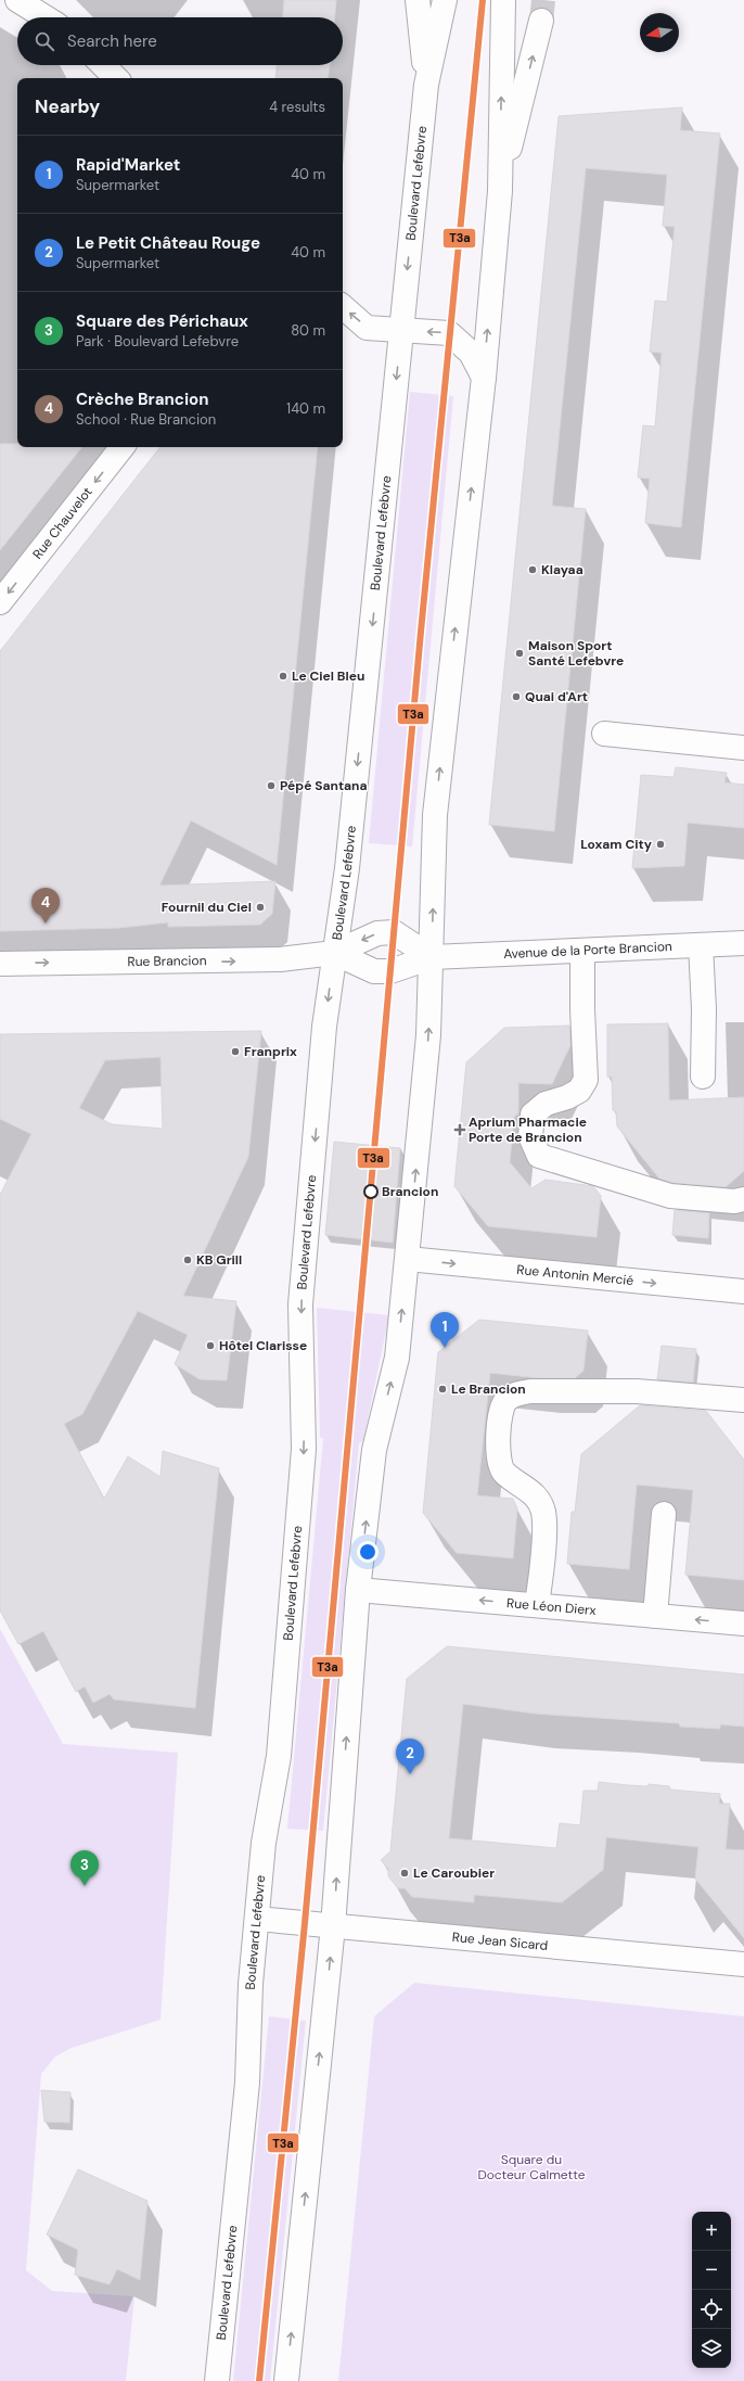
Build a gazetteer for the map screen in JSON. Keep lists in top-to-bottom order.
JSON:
{
  "streets": {
    "main road": [
      "Boulevard Lefebvre",
      "Rue Chauvelot",
      "Avenue de la Porte Brancion",
      "Rue Brancion",
      "Rue Antonin Mercié",
      "Rue Léon Dierx",
      "Rue Jean Sicard"
    ]
  },
  "crossings": [
    ["Boulevard Lefebvre", "Avenue de la Porte Brancion"],
    ["Boulevard Lefebvre", "Rue Brancion"],
    ["Boulevard Lefebvre", "Rue Jean Sicard"],
    ["Avenue de la Porte Brancion", "Rue Brancion"]
  ],
  "one_way": [
    "Rue Chauvelot",
    "Rue Brancion",
    "Rue Antonin Mercié",
    "Rue Léon Dierx"
  ],
  "parks": ["Square du Docteur Calmette"],
  "places": {
    "other": [
      "Klayaa",
      "Maison Sport Santé Lefebvre",
      "Le Ciel Bleu",
      "Quai d'Art",
      "Pépé Santana",
      "Loxam City",
      "Fournil du Ciel",
      "Franprix",
      "Brancion",
      "KB Grill",
      "Hôtel Clarisse",
      "Le Brancion",
      "Le Caroubier"
    ],
    "health": ["Aprium Pharmacie Porte de Brancion"]
  },
  "lines": ["transit line T3a"],
  "north": "left",
  "page": {
    "search": "Search here",
    "heading": ["Nearby", "4 results"],
    "list": [
      {
        "mark": "1",
        "name": "Rapid'Market",
        "note": "Supermarket",
        "value": "40 m"
      },
      {
        "mark": "2",
        "name": "Le Petit Château Rouge",
        "note": "Supermarket",
        "value": "40 m"
      },
      {
        "mark": "3",
        "name": "Square des Périchaux",
        "note": "Park · Boulevard Lefebvre",
        "value": "80 m"
      },
      {
        "mark": "4",
        "name": "Crèche Brancion",
        "note": "School · Rue Brancion",
        "value": "140 m"
      }
    ],
    "pins": [
      "4",
      "1",
      "2",
      "3"
    ],
    "map_buttons": ["+", "−"]
  }
}
